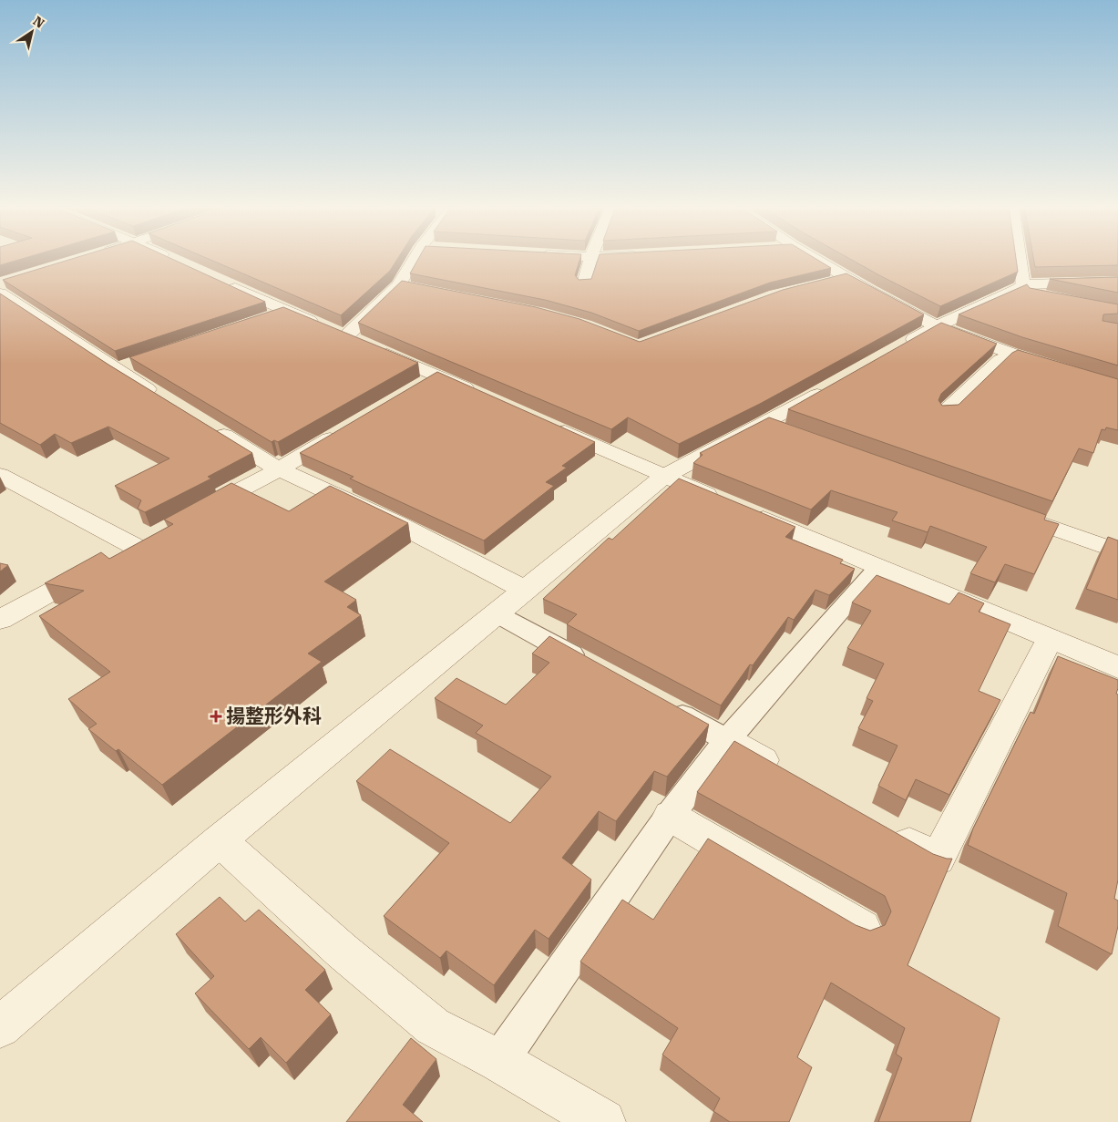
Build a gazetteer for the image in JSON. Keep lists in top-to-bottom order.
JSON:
{
  "places": {
    "health": ["揚整形外科"]
  },
  "north": "top right"
}
